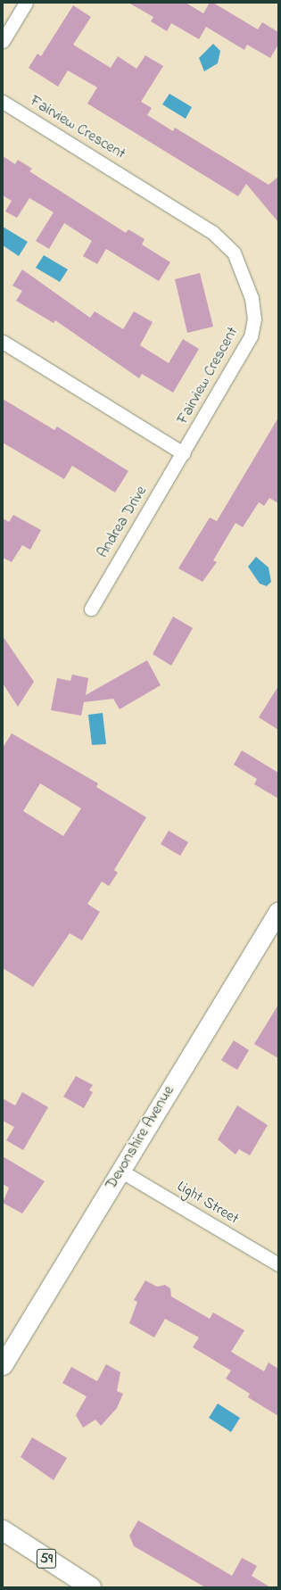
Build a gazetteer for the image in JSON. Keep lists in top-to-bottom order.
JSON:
{
  "streets": {
    "main road": ["Devonshire Avenue", "59"],
    "street": ["Fairview Crescent", "Andrea Drive", "Light Street"]
  },
  "crossings": [
    ["Fairview Crescent", "Andrea Drive"],
    ["Devonshire Avenue", "Light Street"]
  ]
}
